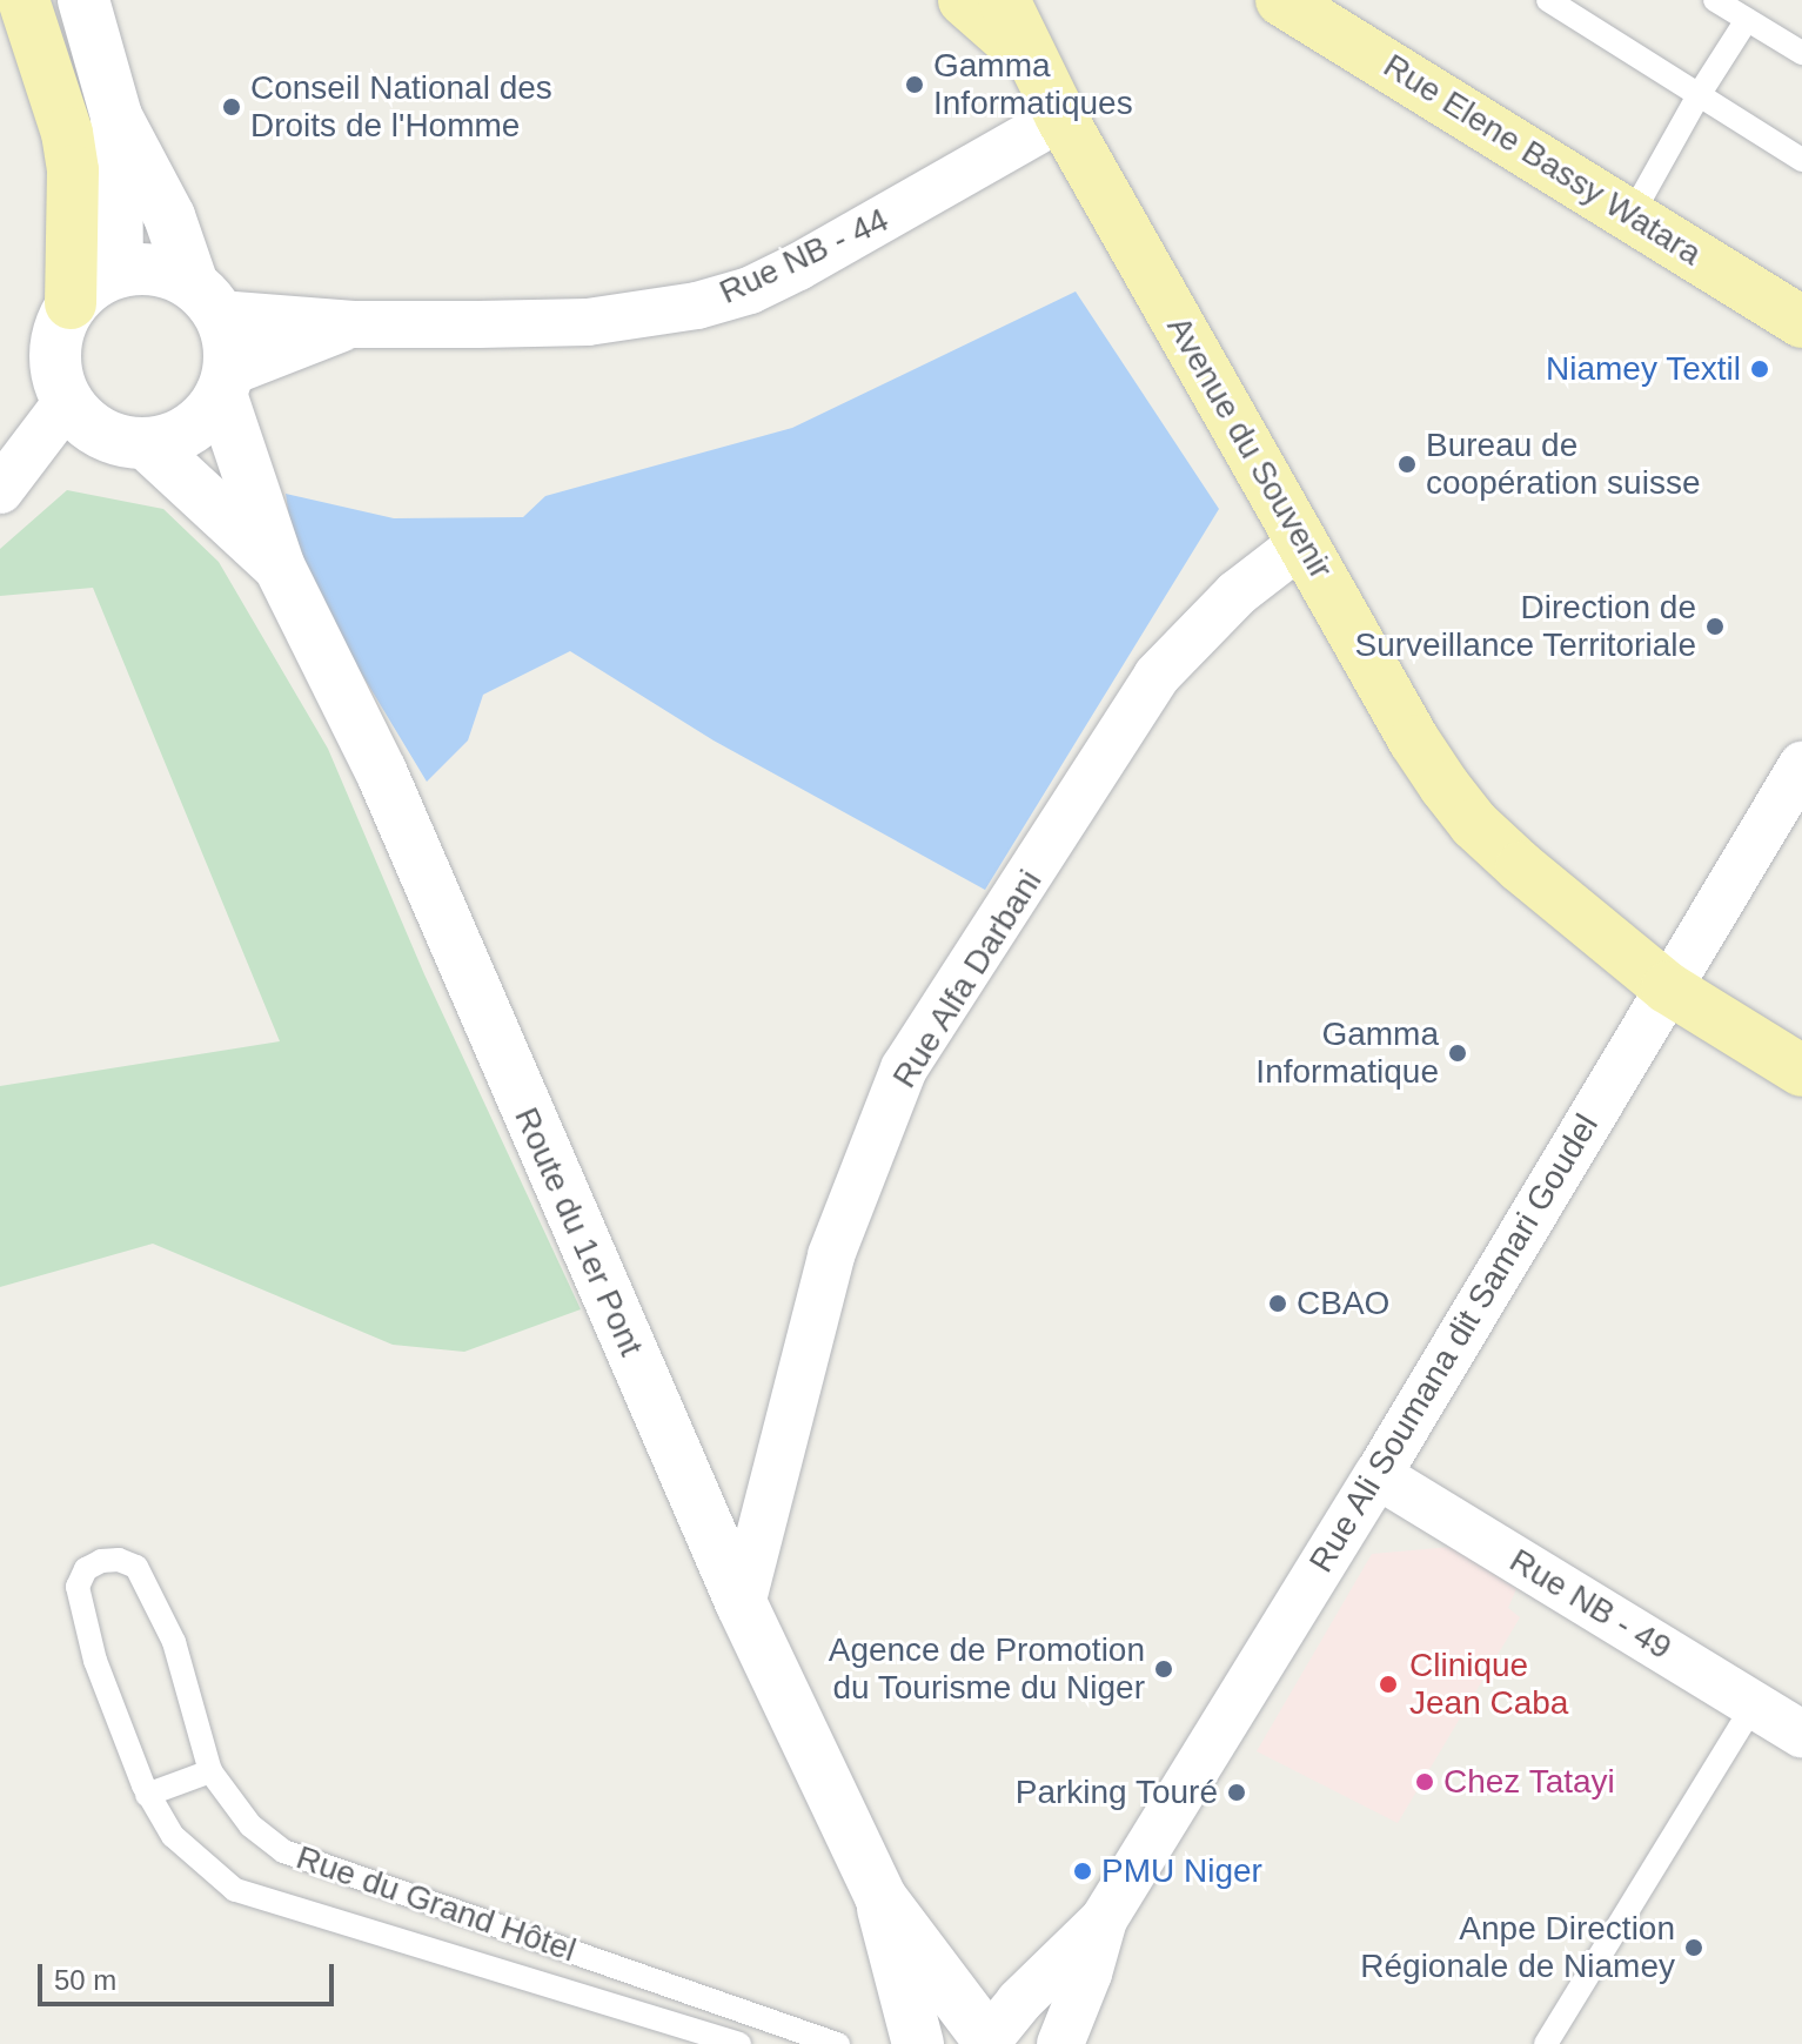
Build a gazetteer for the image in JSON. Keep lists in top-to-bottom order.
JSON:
{
  "streets": {
    "main road": ["Rue Elene Bassy Watara", "Avenue du Souvenir"],
    "street": [
      "Rue NB - 44",
      "Rue Alfa Darbani",
      "Route du 1er Pont",
      "Rue Ali Soumana dit Samari Goudel",
      "Rue NB - 49"
    ],
    "lane": ["Rue du Grand Hôtel"]
  },
  "crossings": [
    ["Rue NB - 44", "Avenue du Souvenir"],
    ["Rue NB - 44", "Route du 1er Pont"],
    ["Avenue du Souvenir", "Rue Alfa Darbani"],
    ["Avenue du Souvenir", "Rue Ali Soumana dit Samari Goudel"],
    ["Rue Alfa Darbani", "Route du 1er Pont"],
    ["Route du 1er Pont", "Rue Ali Soumana dit Samari Goudel"],
    ["Rue Ali Soumana dit Samari Goudel", "Rue NB - 49"]
  ],
  "places": [
    "Gamma Informatiques",
    "Conseil National des Droits de l'Homme",
    "Niamey Textil",
    "Bureau de coopération suisse",
    "Direction de Surveillance Territoriale",
    "Gamma Informatique",
    "CBAO",
    "Agence de Promotion du Tourisme du Niger",
    "Clinique Jean Caba",
    "Chez Tatayi",
    "Parking Touré",
    "PMU Niger",
    "Anpe Direction Régionale de Niamey"
  ],
  "scale_bar": "50 m"
}
